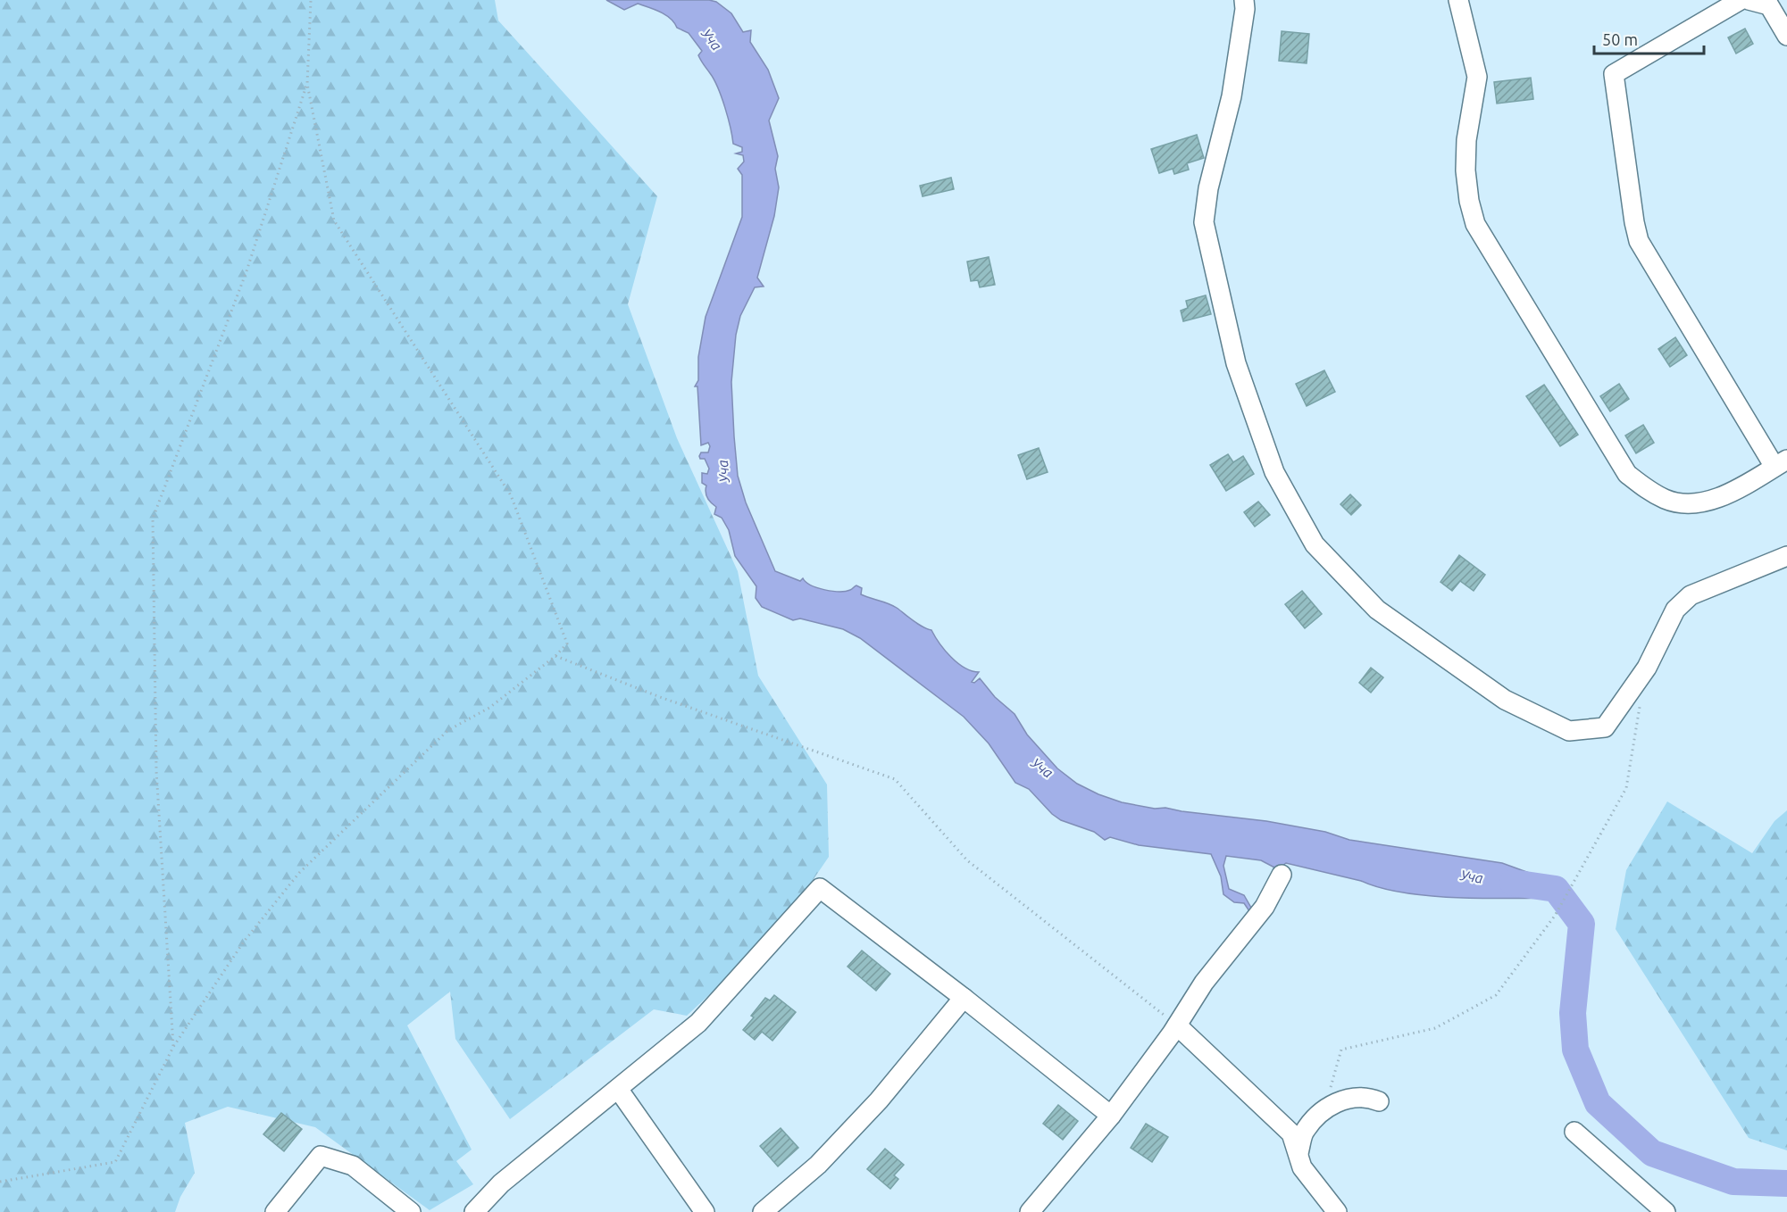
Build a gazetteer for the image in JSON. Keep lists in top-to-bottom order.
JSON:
{
  "water": ["Уча"],
  "scale_bar": "50 m"
}
